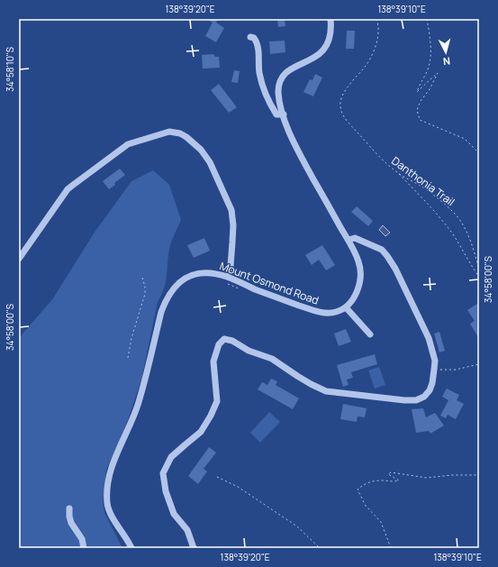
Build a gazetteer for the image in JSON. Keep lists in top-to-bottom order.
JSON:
{
  "streets": {
    "street": ["Mount Osmond Road"],
    "path": ["Danthonia Trail"]
  },
  "north": "bottom",
  "coordinates": [
    "138°39'20\"E",
    "138°39'10\"E",
    "34°58'10\"S",
    "34°58'00\"S"
  ]
}
